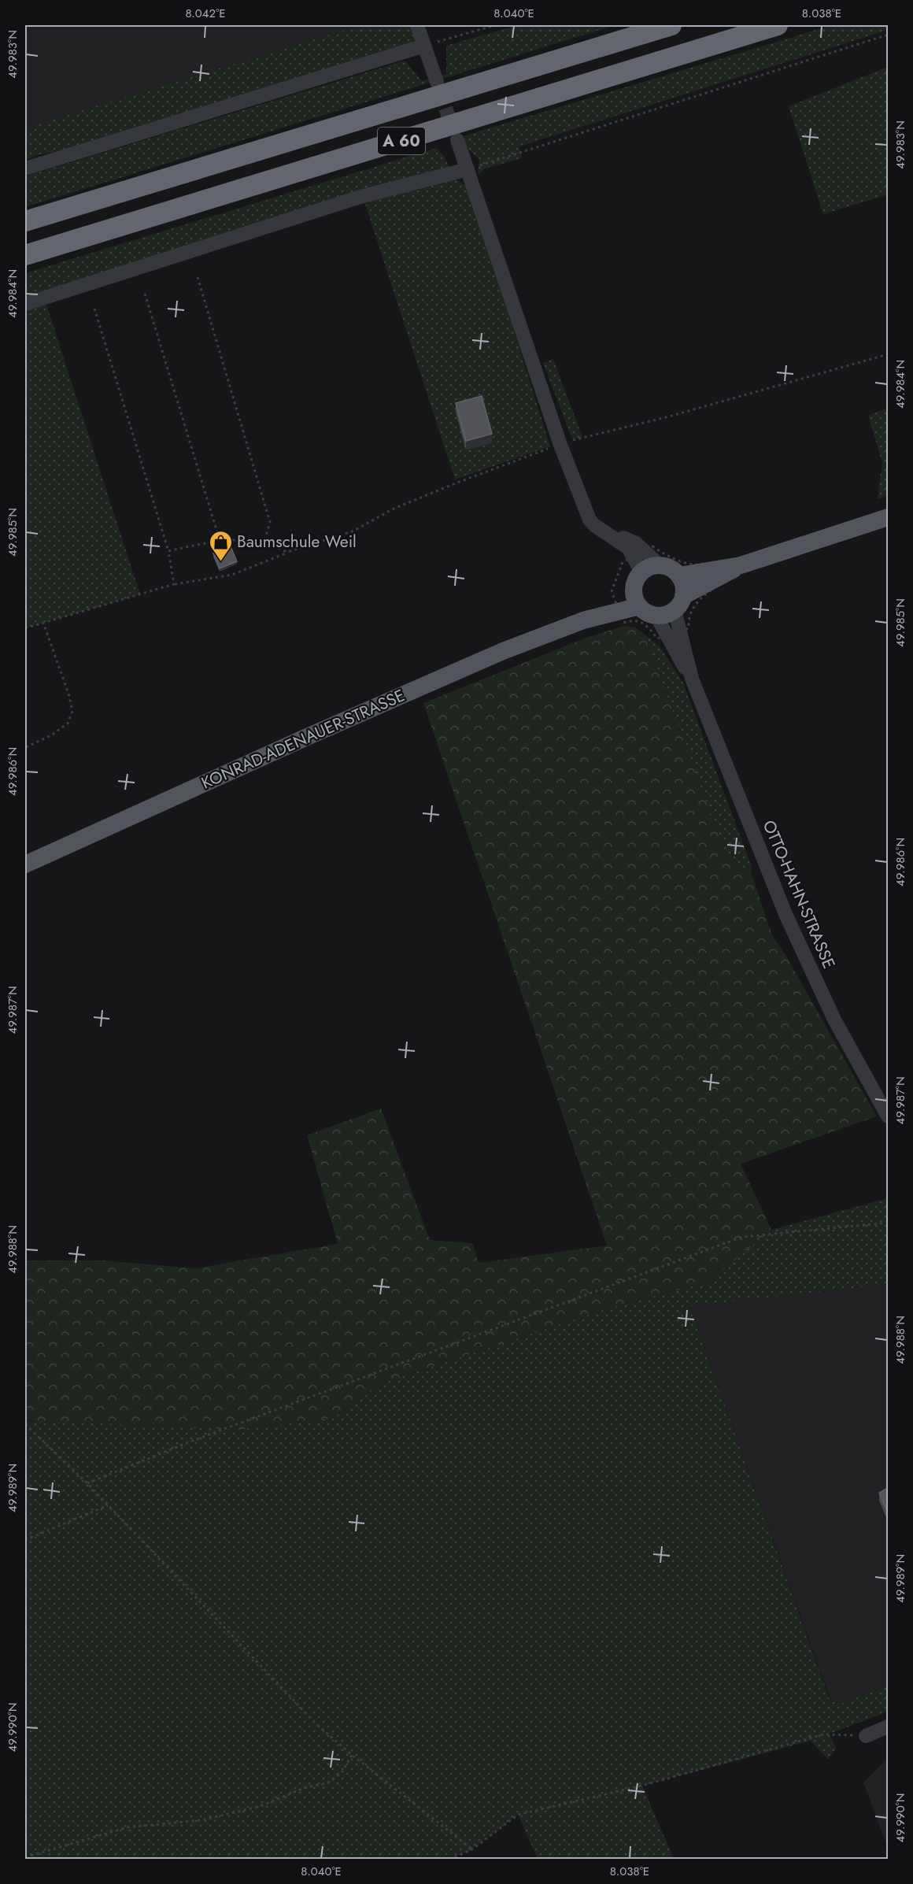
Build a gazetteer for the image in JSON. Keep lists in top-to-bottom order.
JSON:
{
  "streets": {
    "highway": ["A 60"],
    "main road": ["KONRAD-ADENAUER-STRASSE"],
    "street": ["OTTO-HAHN-STRASSE"]
  },
  "crossings": [
    ["KONRAD-ADENAUER-STRASSE", "OTTO-HAHN-STRASSE"]
  ],
  "places": {
    "shop": ["Baumschule Weil"]
  },
  "coordinates": [
    "8.042°E",
    "8.040°E",
    "8.038°E",
    "49.983°N",
    "49.984°N",
    "49.985°N",
    "49.986°N",
    "49.987°N",
    "49.988°N",
    "49.989°N",
    "49.990°N"
  ]
}
